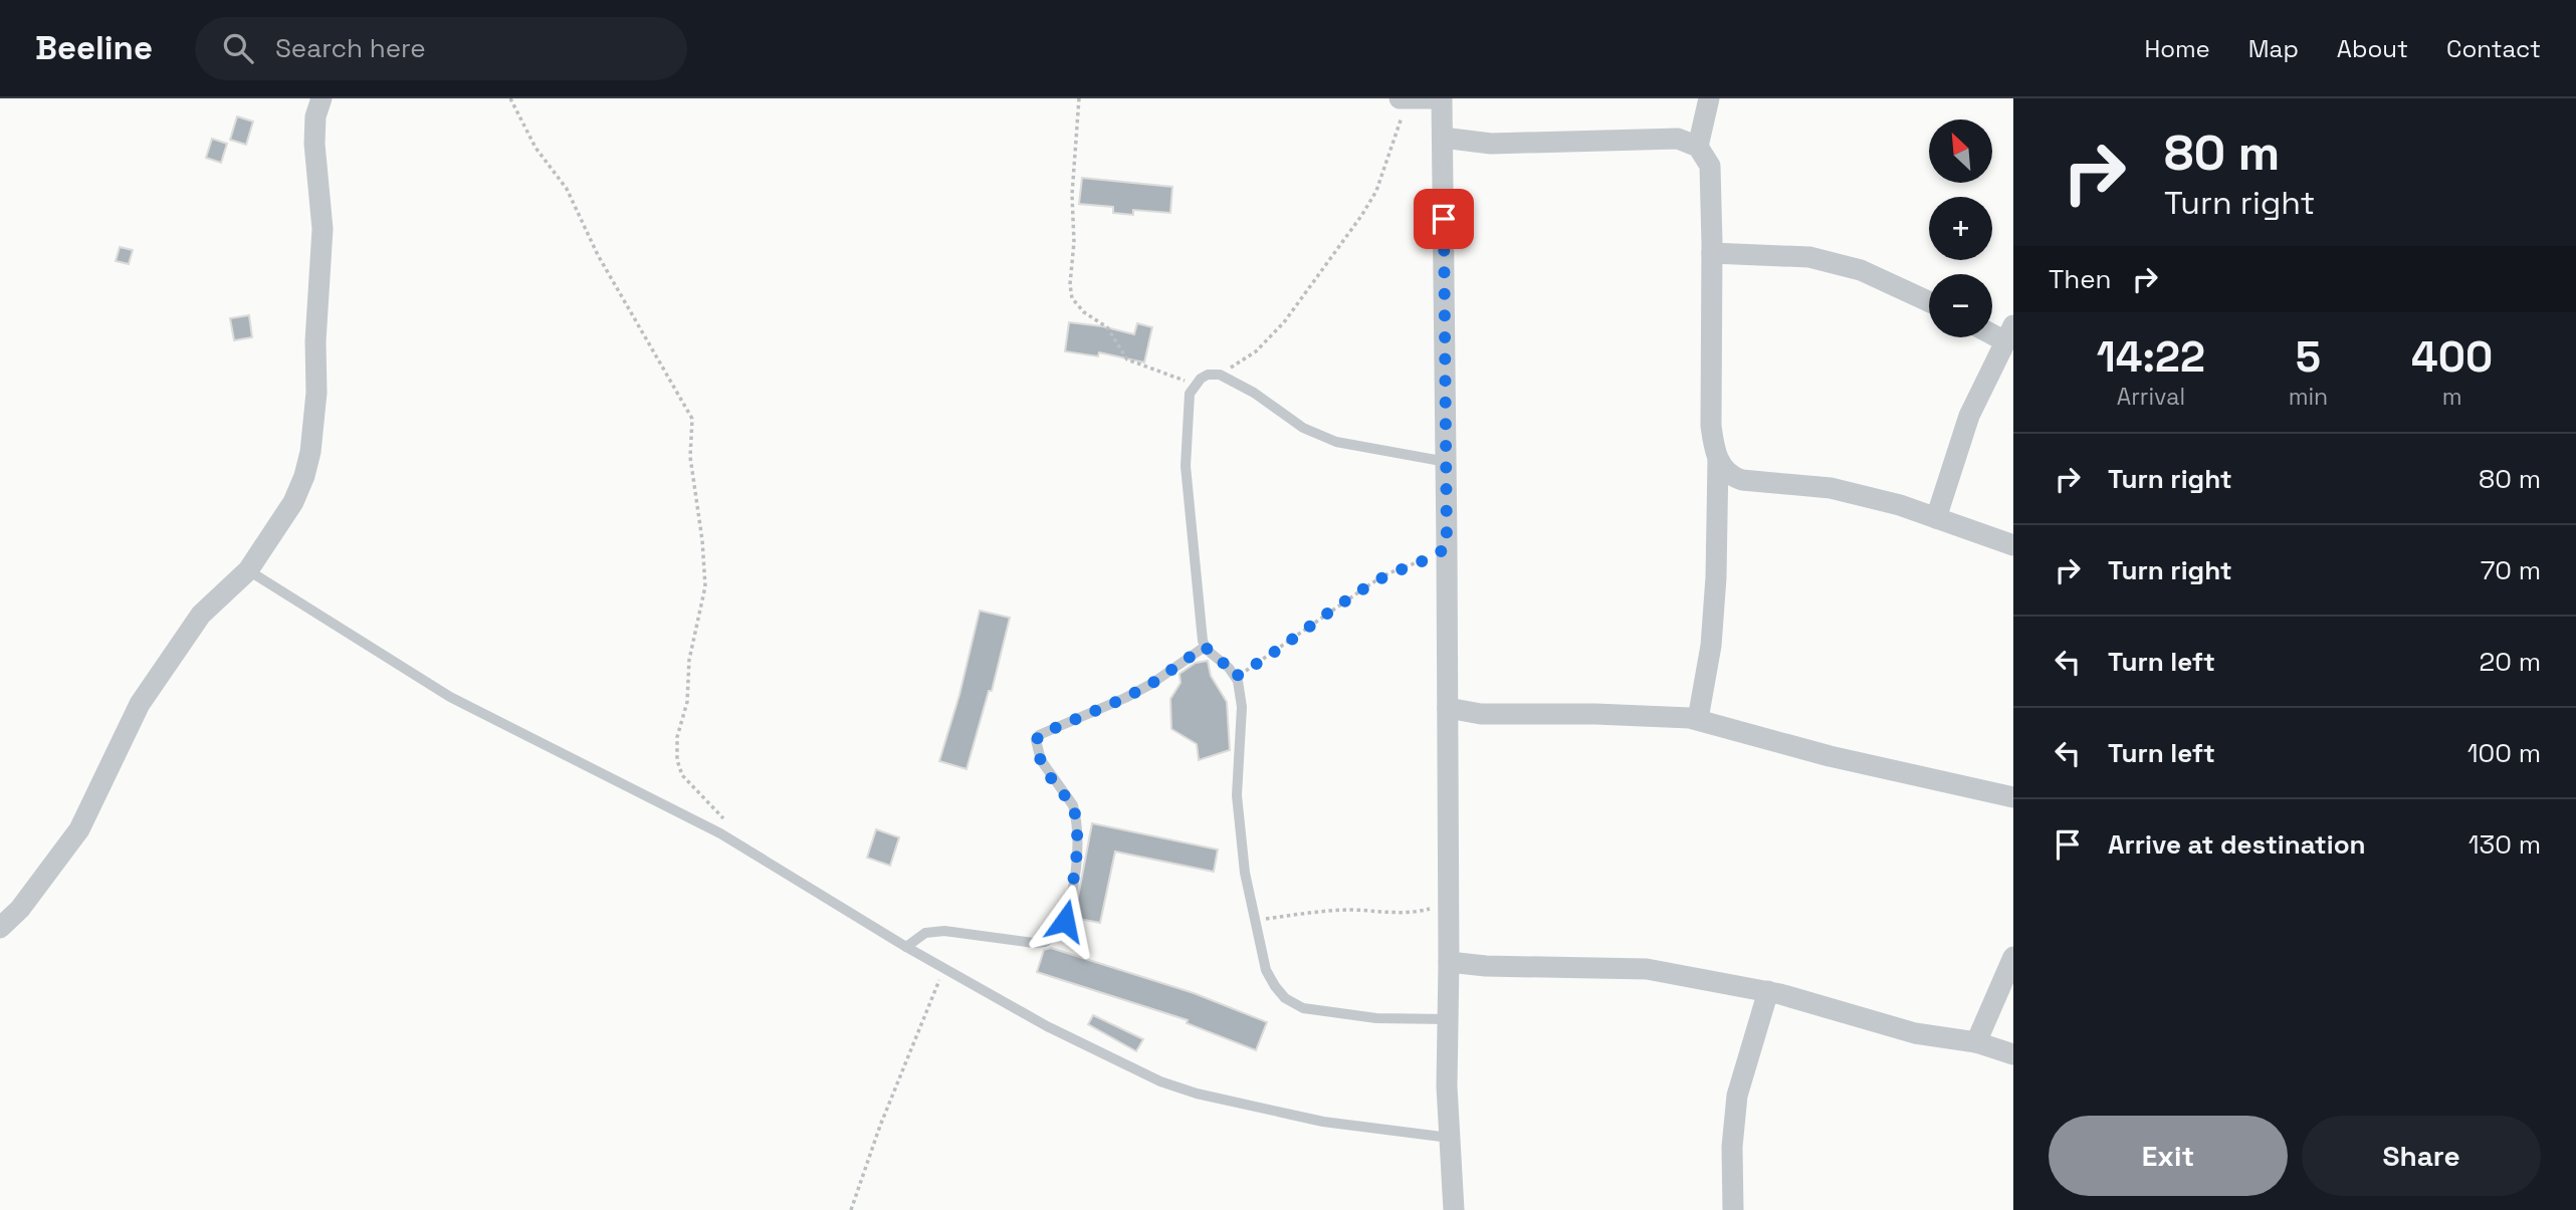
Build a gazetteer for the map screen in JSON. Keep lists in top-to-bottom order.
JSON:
{
  "north": "top left",
  "page": {
    "header": "Beeline",
    "search": "Search here",
    "nav": [
      "Home",
      "Map",
      "About",
      "Contact"
    ],
    "turn": ["80 m", "Turn right"],
    "map_buttons": ["+", "−"],
    "then": "Then",
    "eta": [
      "14:22",
      "Arrival",
      "5",
      "min",
      "400",
      "m"
    ],
    "list": [
      {
        "name": "Turn right",
        "value": "80 m"
      },
      {
        "name": "Turn right",
        "value": "70 m"
      },
      {
        "name": "Turn left",
        "value": "20 m"
      },
      {
        "name": "Turn left",
        "value": "100 m"
      },
      {
        "name": "Arrive at destination",
        "value": "130 m"
      }
    ],
    "buttons": ["Exit", "Share"]
  }
}
